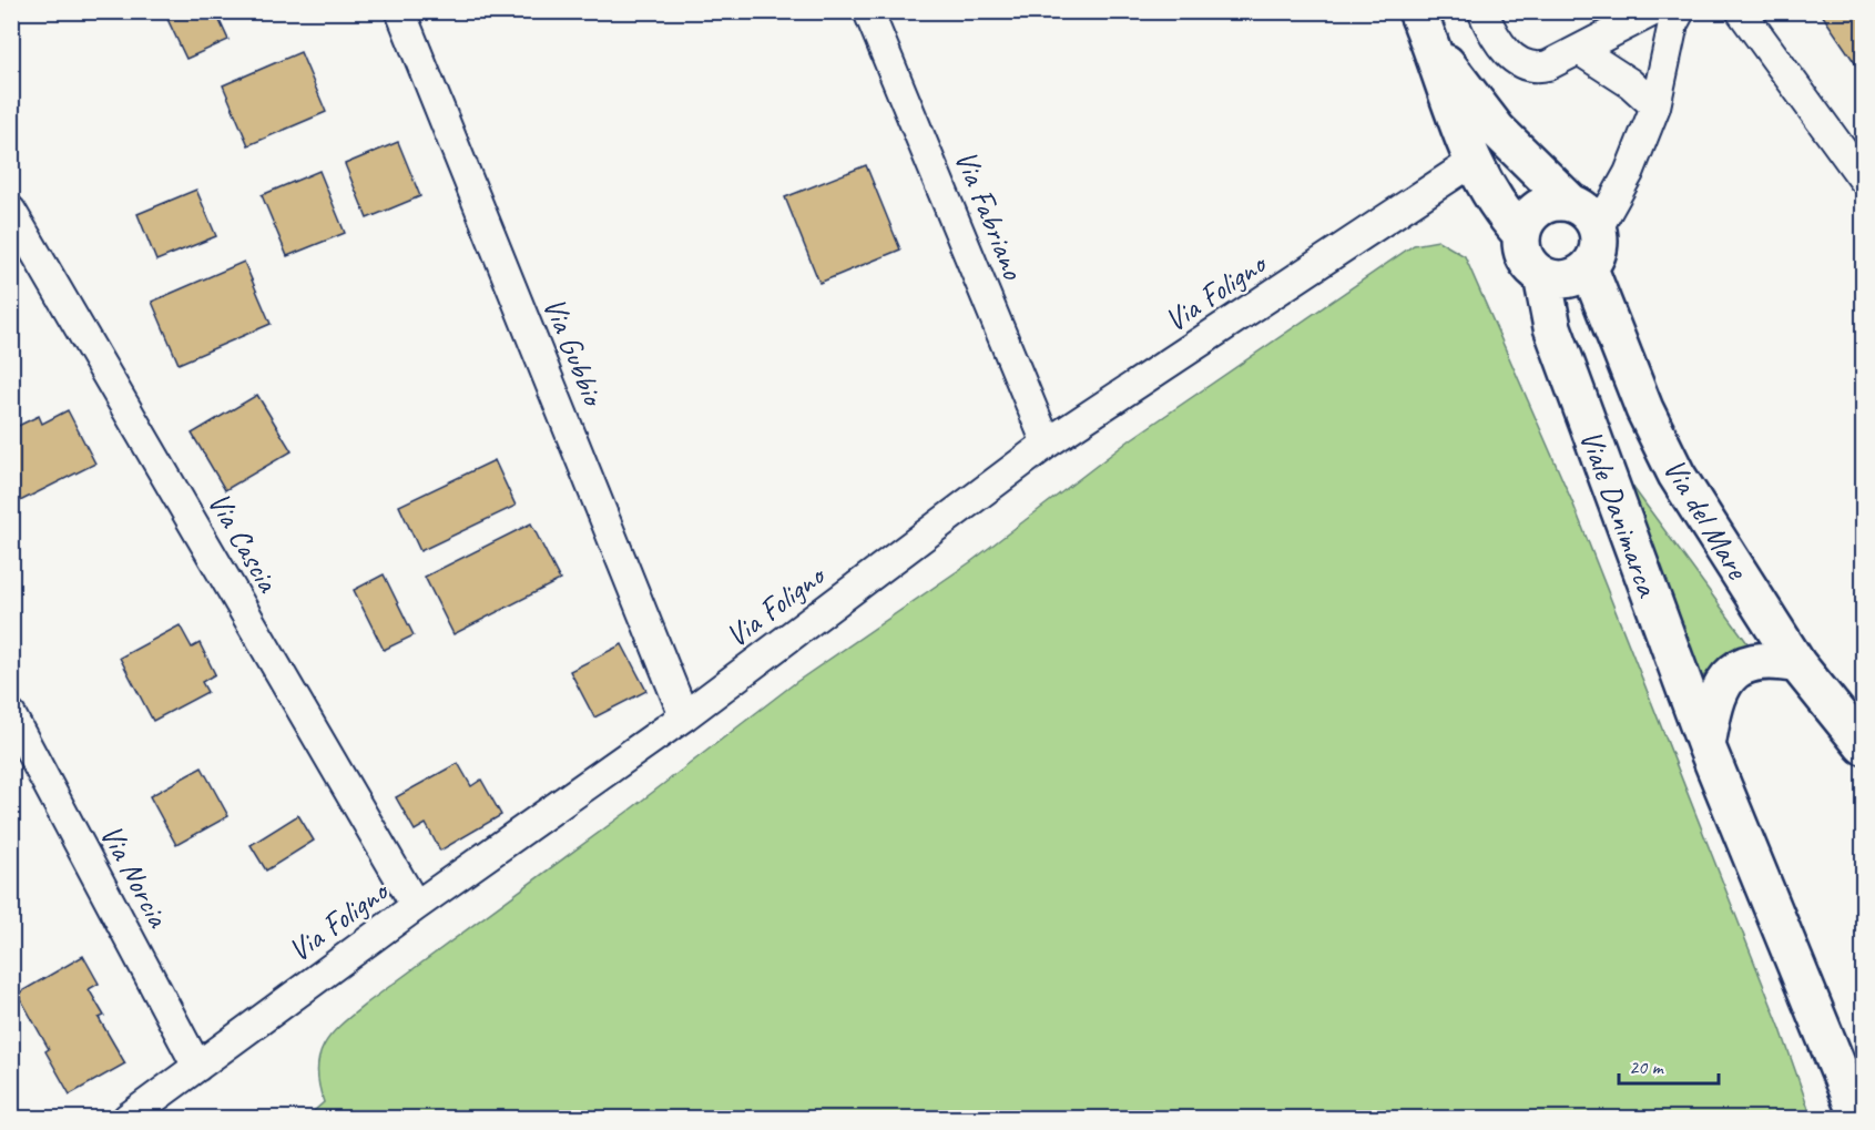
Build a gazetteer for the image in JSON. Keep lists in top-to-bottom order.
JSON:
{
  "streets": {
    "main road": ["Viale Danimarca", "Via del Mare"],
    "street": [
      "Via Fabriano",
      "Via Foligno",
      "Via Gubbio",
      "Via Cascia",
      "Via Norcia"
    ]
  },
  "crossings": [
    ["Via Fabriano", "Via Foligno"],
    ["Via Foligno", "Via Gubbio"],
    ["Via Foligno", "Via Cascia"],
    ["Via Foligno", "Via Norcia"],
    ["Viale Danimarca", "Via del Mare"]
  ],
  "scale_bar": "20 m"
}
